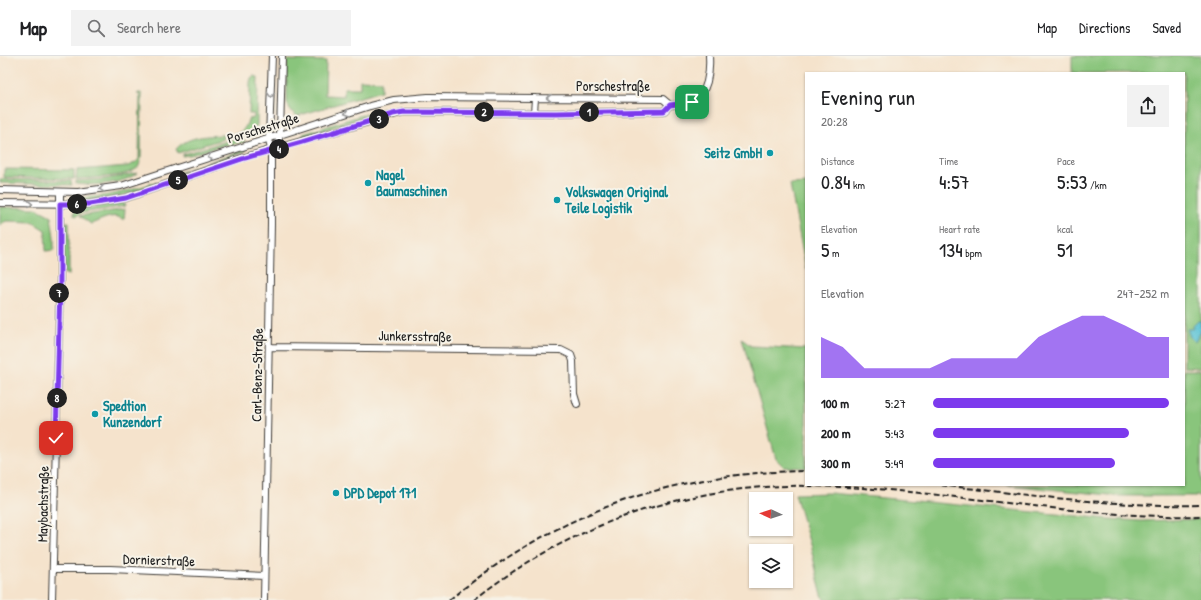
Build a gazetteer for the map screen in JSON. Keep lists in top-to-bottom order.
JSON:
{
  "streets": {
    "street": [
      "Porschestraße",
      "Junkersstraße",
      "Carl-Benz-Straße",
      "Maybachstraße",
      "Dornierstraße"
    ]
  },
  "crossings": [
    ["Porschestraße", "Carl-Benz-Straße"],
    ["Porschestraße", "Maybachstraße"],
    ["Junkersstraße", "Carl-Benz-Straße"],
    ["Carl-Benz-Straße", "Dornierstraße"],
    ["Maybachstraße", "Dornierstraße"]
  ],
  "places": [
    "Seitz GmbH",
    "Nagel Baumaschinen",
    "Volkswagen Original Teile Logistik",
    "Spedtion Kunzendorf",
    "DPD Depot 171"
  ],
  "north": "left",
  "page": {
    "header": "Map",
    "search": "Search here",
    "nav": ["Map", "Directions", "Saved"],
    "heading": ["Evening run", "20:28"],
    "pins": [
      "1",
      "2",
      "3",
      "4",
      "5",
      "6",
      "7",
      "8"
    ],
    "stats": [
      ["Distance", "0.84 km"],
      ["Time", "4:57"],
      ["Pace", "5:53 /km"],
      ["Elevation", "5 m"],
      ["Heart rate", "134 bpm"],
      ["kcal", "51"]
    ],
    "chart": ["Elevation", "247–252 m"],
    "list": [
      {
        "name": "100 m",
        "note": "5:27"
      },
      {
        "name": "200 m",
        "note": "5:43"
      },
      {
        "name": "300 m",
        "note": "5:49"
      }
    ]
  }
}
